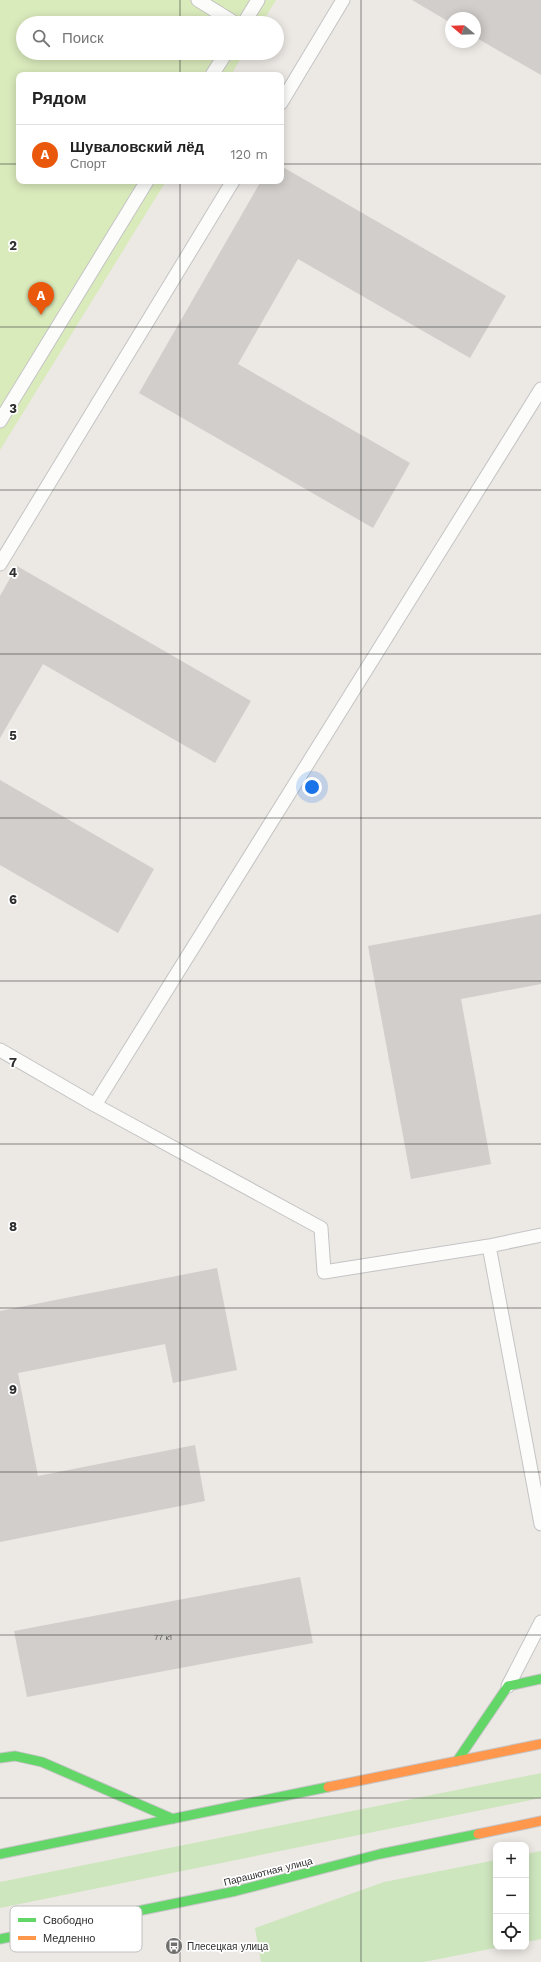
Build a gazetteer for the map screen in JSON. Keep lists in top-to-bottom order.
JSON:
{
  "streets": {
    "main road": ["Парашютная улица"]
  },
  "places": {
    "bus stop": ["Плесецкая улица"]
  },
  "house_numbers": ["77 к1"],
  "legend": ["Свободно", "Медленно"],
  "north": "left",
  "page": {
    "search": "Поиск",
    "heading": "Рядом",
    "list": [
      {
        "mark": "A",
        "name": "Шуваловский лёд",
        "note": "Спорт",
        "value": "120 m"
      }
    ],
    "pins": "A",
    "map_buttons": ["+", "−"]
  },
  "grid": {
    "rows": [
      "2",
      "3",
      "4",
      "5",
      "6",
      "7",
      "8",
      "9"
    ]
  }
}
